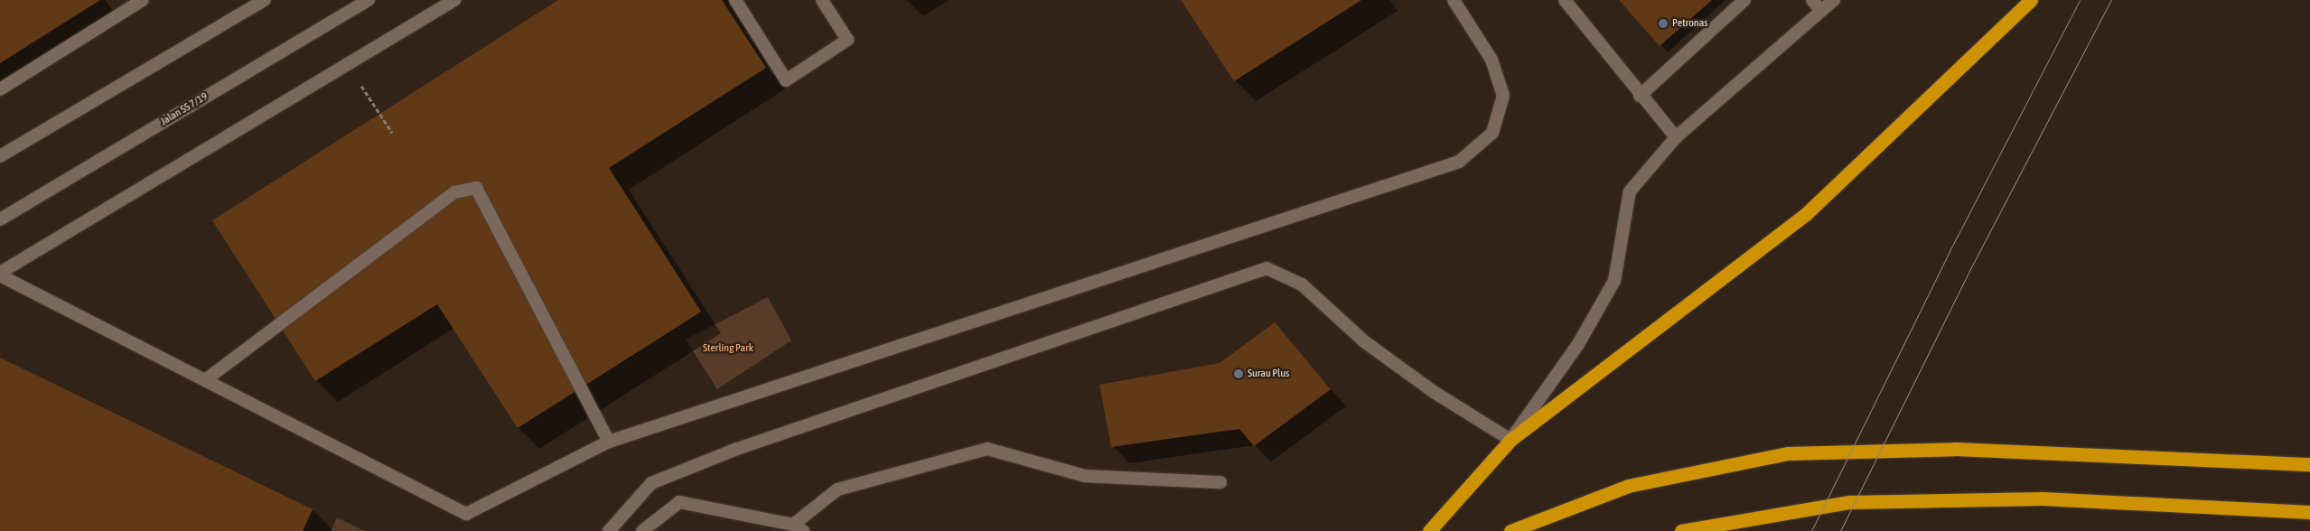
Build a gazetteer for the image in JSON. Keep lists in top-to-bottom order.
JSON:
{
  "streets": {
    "street": ["Jalan SS 7/19"]
  },
  "parks": ["Sterling Park"],
  "places": ["Petronas", "Surau Plus"]
}
